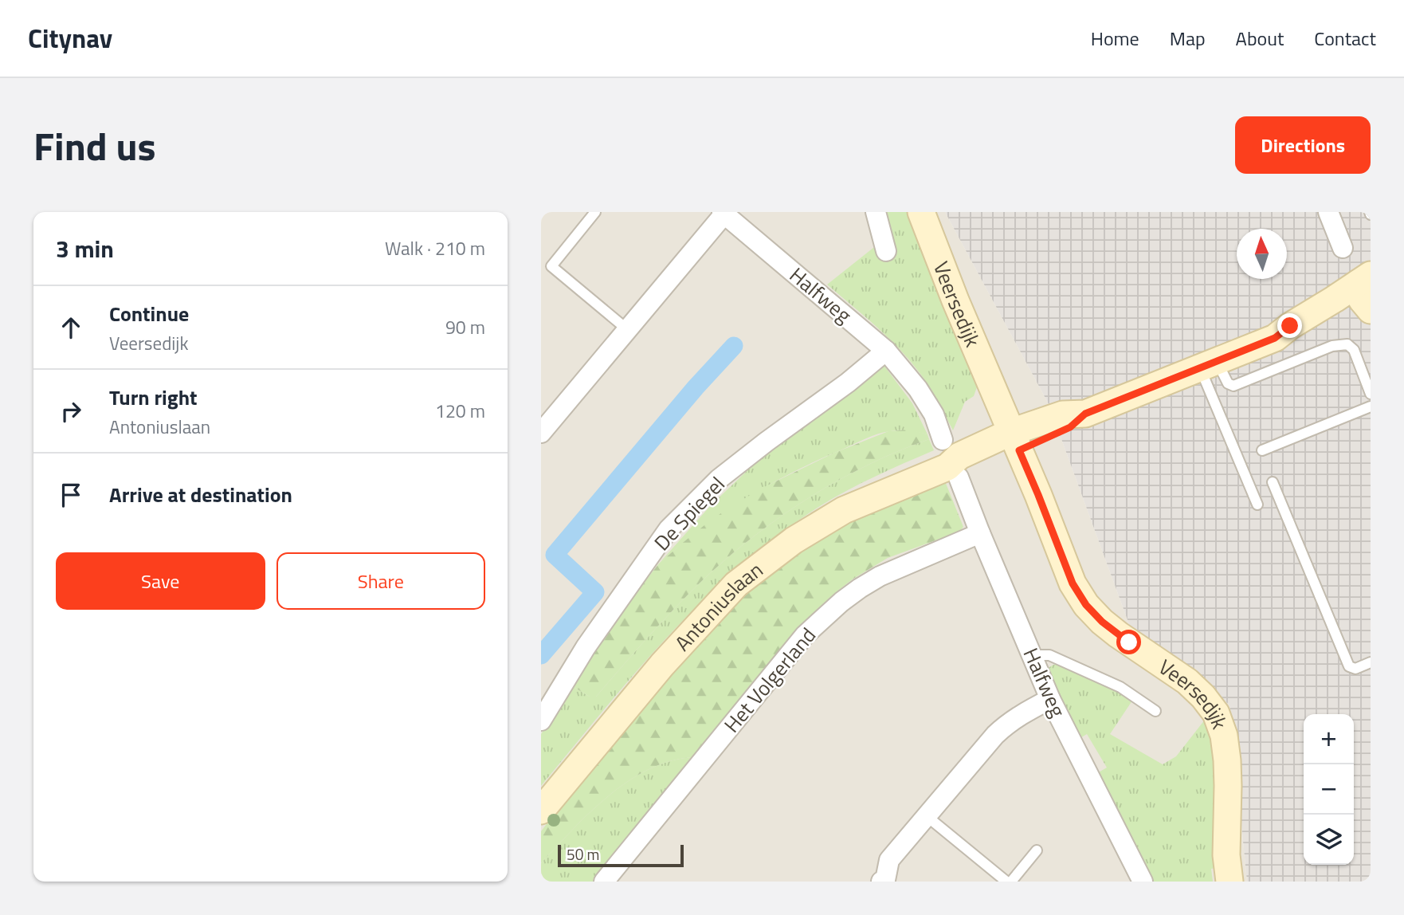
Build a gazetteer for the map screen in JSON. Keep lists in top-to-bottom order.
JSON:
{
  "streets": {
    "main road": ["Veersedijk", "Antoniuslaan"],
    "street": ["Halfweg", "De Spiegel", "Het Volgerland"]
  },
  "crossings": [
    ["Halfweg", "De Spiegel"],
    ["Halfweg", "Antoniuslaan"],
    ["Halfweg", "Het Volgerland"],
    ["Veersedijk", "Antoniuslaan"]
  ],
  "scale_bar": "50 m",
  "north": "top",
  "page": {
    "header": "Citynav",
    "nav": [
      "Home",
      "Map",
      "About",
      "Contact"
    ],
    "title": "Find us",
    "buttons": [
      "Directions",
      ["Save", "Share"]
    ],
    "heading": ["3 min", "Walk · 210 m"],
    "list": [
      ["Continue", "Veersedijk", "90 m"],
      ["Turn right", "Antoniuslaan", "120 m"],
      "Arrive at destination"
    ],
    "map_buttons": ["+", "−"],
    "scale": "50 m"
  }
}
